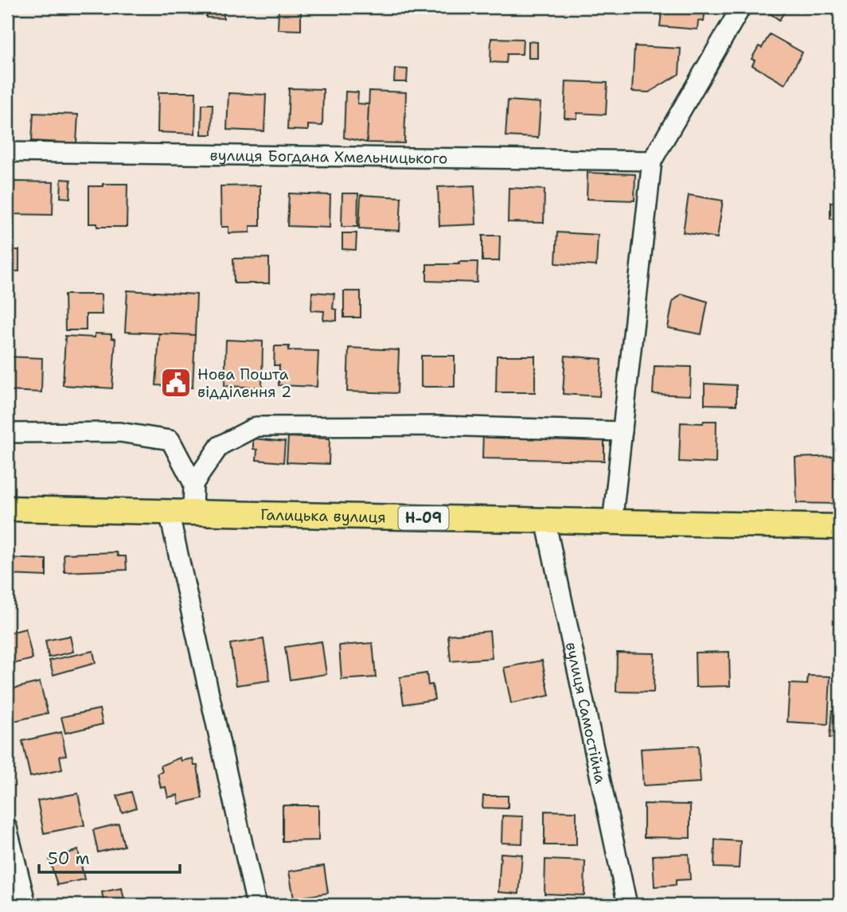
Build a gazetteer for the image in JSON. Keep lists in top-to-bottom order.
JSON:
{
  "streets": {
    "main road": ["Галицька вулиця", "Н-09"],
    "street": ["вулиця Богдана Хмельницького", "вулиця Самостійна"]
  },
  "crossings": [
    ["Галицька вулиця", "вулиця Самостійна"]
  ],
  "places": {
    "public building": ["Нова Пошта відділення 2"]
  },
  "scale_bar": "50 m"
}
